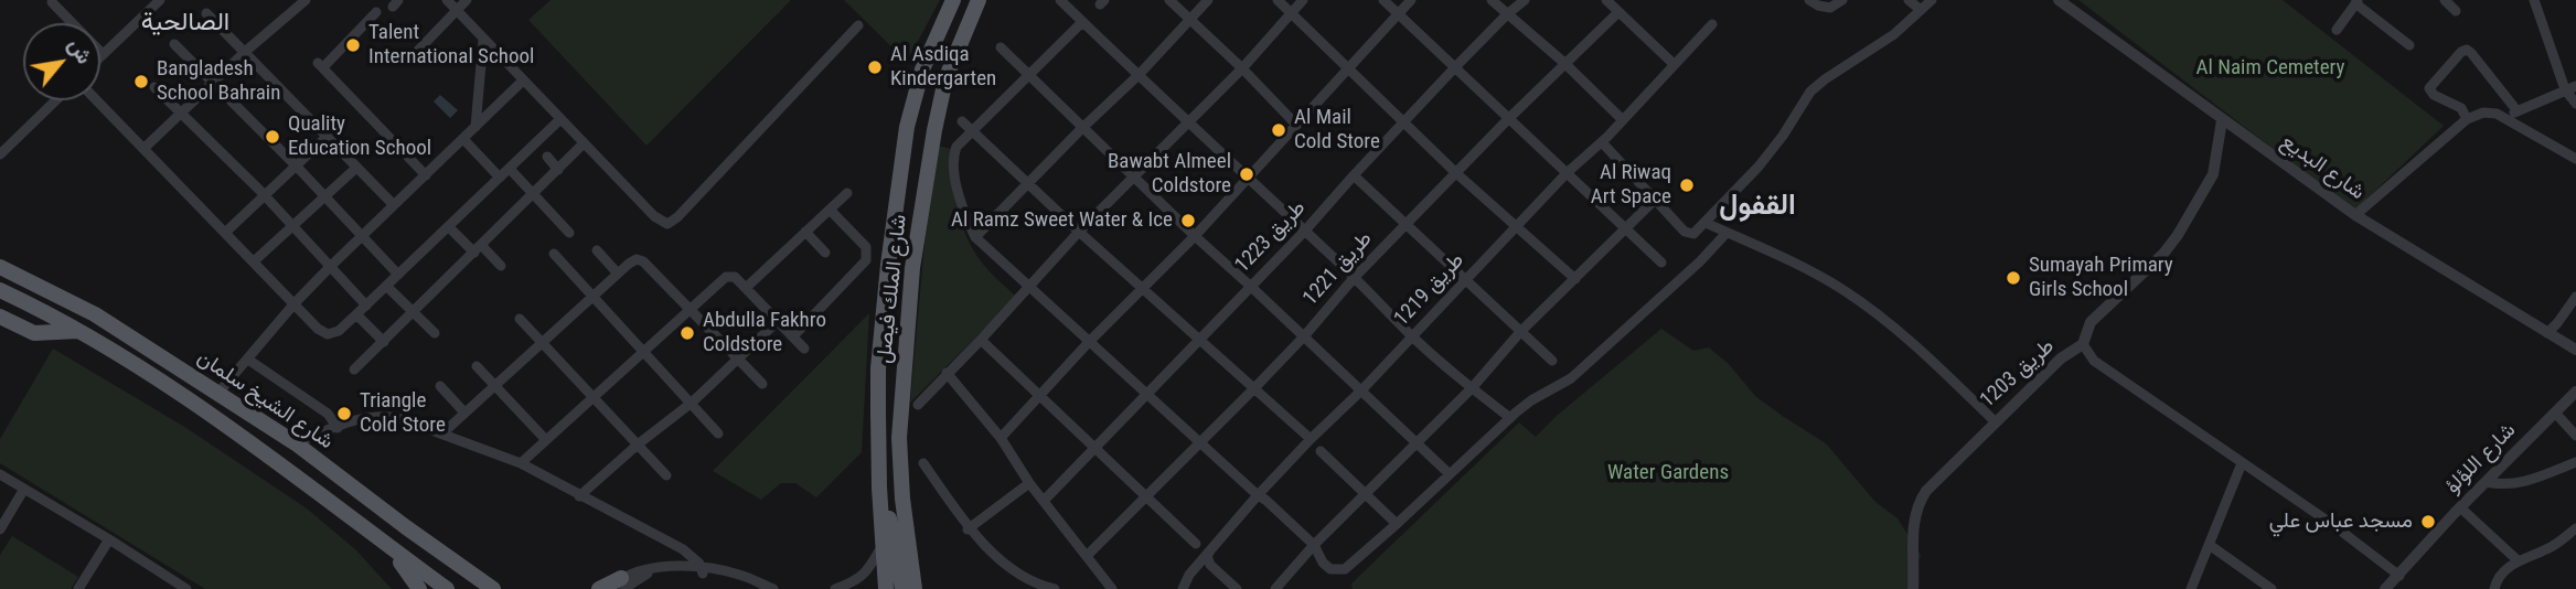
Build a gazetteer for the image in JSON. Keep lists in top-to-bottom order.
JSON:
{
  "streets": {
    "main road": ["شارع الملك فيصل", "شارع الشيخ سلمان"],
    "street": [
      "شارع البديع",
      "طريق 1223",
      "طريق 1221",
      "طريق 1219",
      "طريق 1203",
      "شارع اللؤلؤ"
    ]
  },
  "crossings": [
    ["شارع البديع", "طريق 1203"]
  ],
  "districts": ["الصالحية", "القفول"],
  "parks": ["Al Naim Cemetery", "Water Gardens"],
  "places": [
    "Talent International School",
    "Al Asdiqa Kindergarten",
    "Bangladesh School Bahrain",
    "Al Mail Cold Store",
    "Quality Education School",
    "Bawabt Almeel Coldstore",
    "Al Riwaq Art Space",
    "Al Ramz Sweet Water & Ice",
    "Sumayah Primary Girls School",
    "Abdulla Fakhro Coldstore",
    "Triangle Cold Store",
    "مسجد عباس علي"
  ],
  "north": "top right"
}
